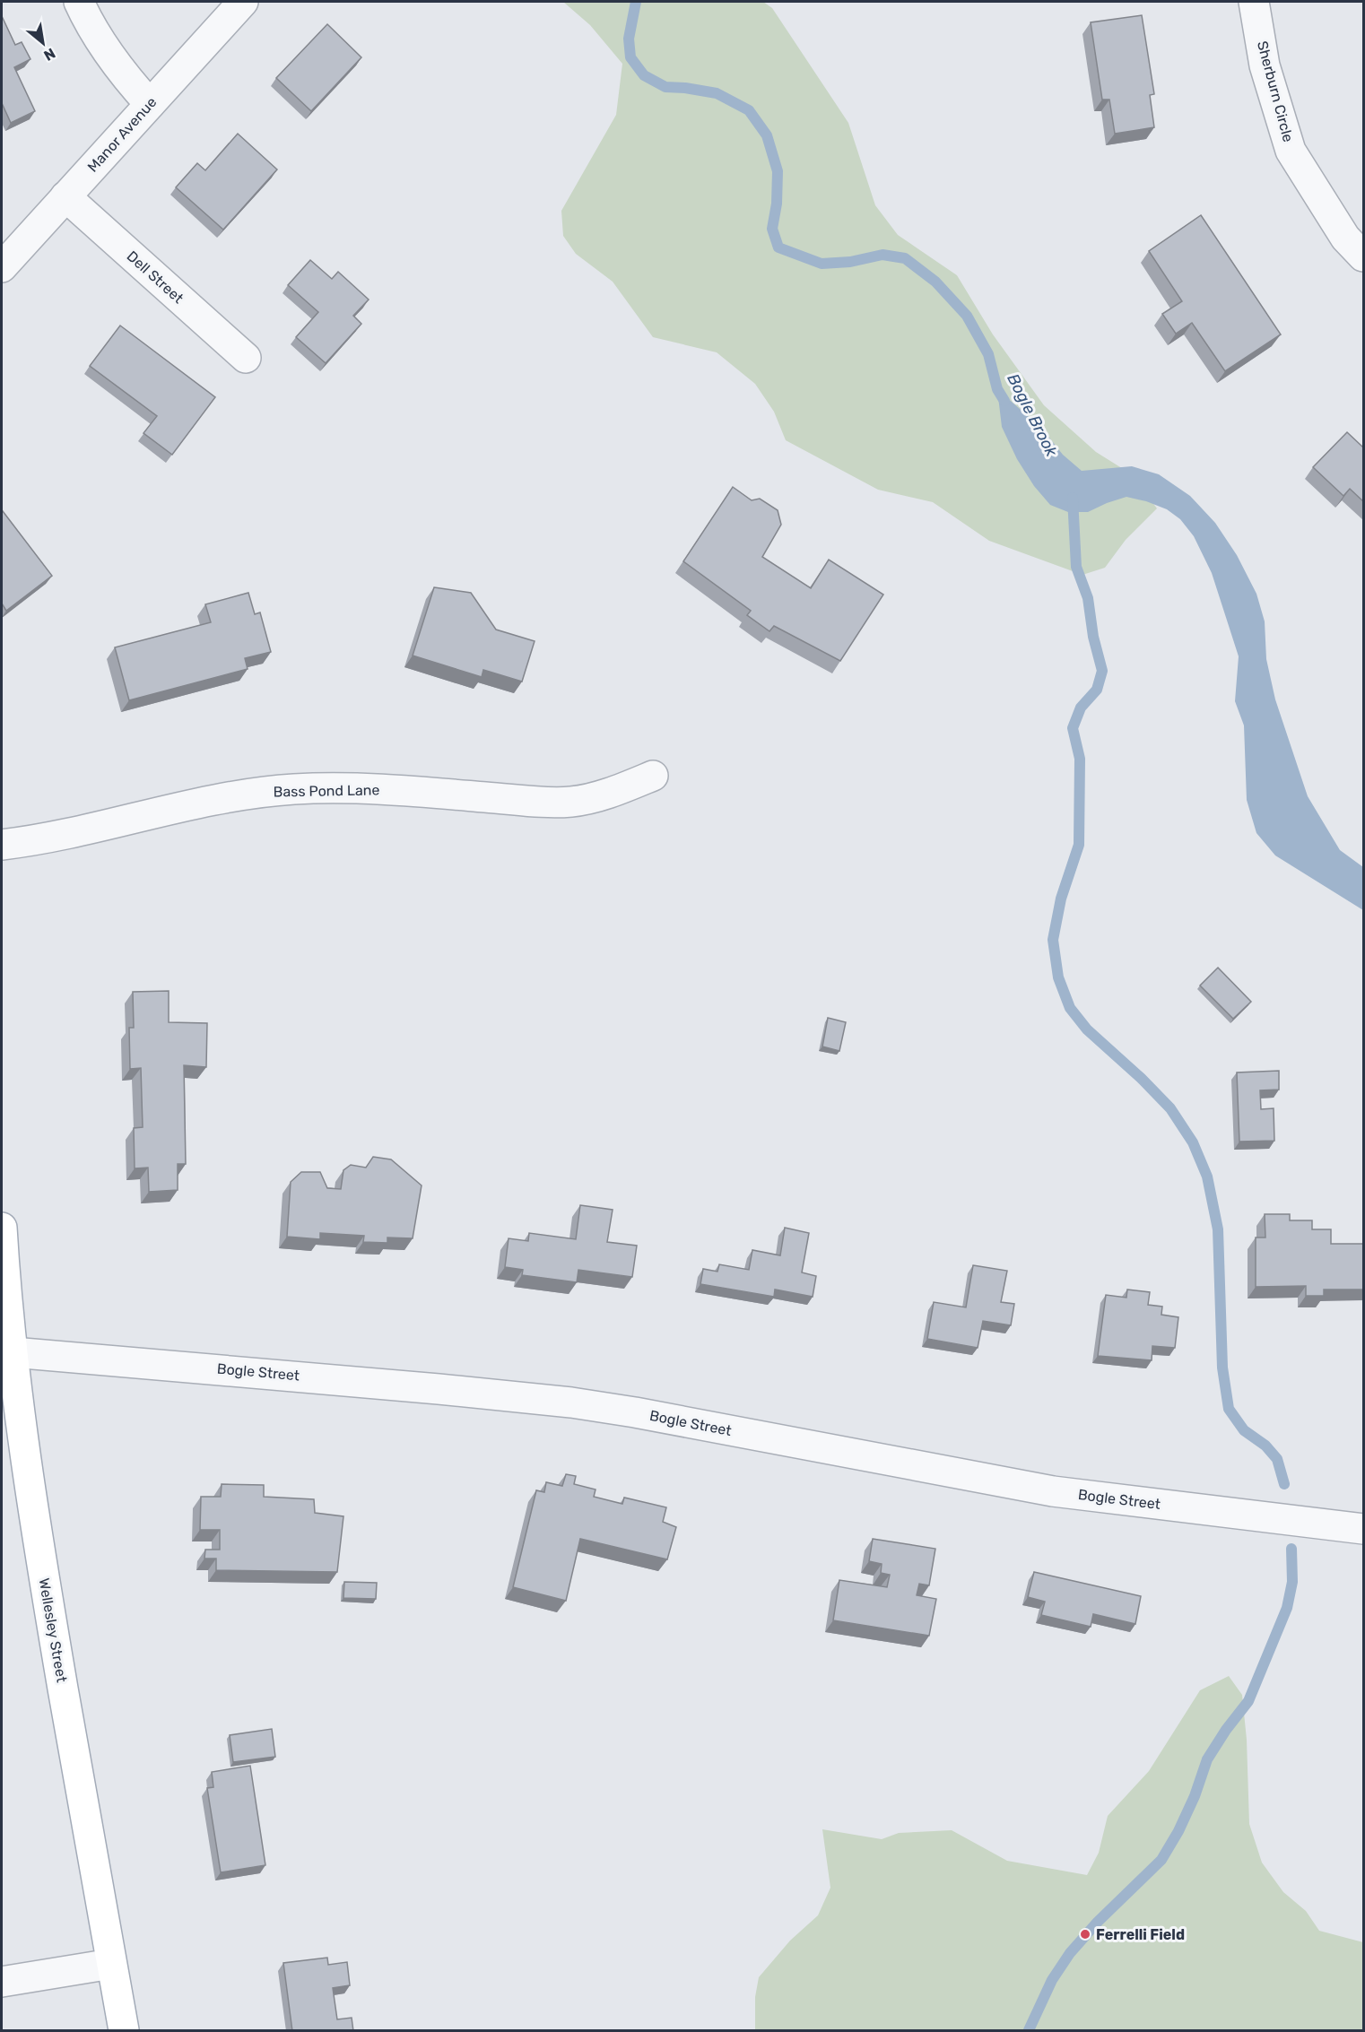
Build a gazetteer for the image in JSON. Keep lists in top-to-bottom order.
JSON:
{
  "streets": {
    "main road": ["Wellesley Street"],
    "street": [
      "Sherburn Circle",
      "Manor Avenue",
      "Dell Street",
      "Bass Pond Lane",
      "Bogle Street"
    ]
  },
  "crossings": [
    ["Manor Avenue", "Dell Street"],
    ["Bogle Street", "Wellesley Street"]
  ],
  "water": ["Bogle Brook"],
  "places": ["Ferrelli Field"],
  "north": "bottom right"
}
